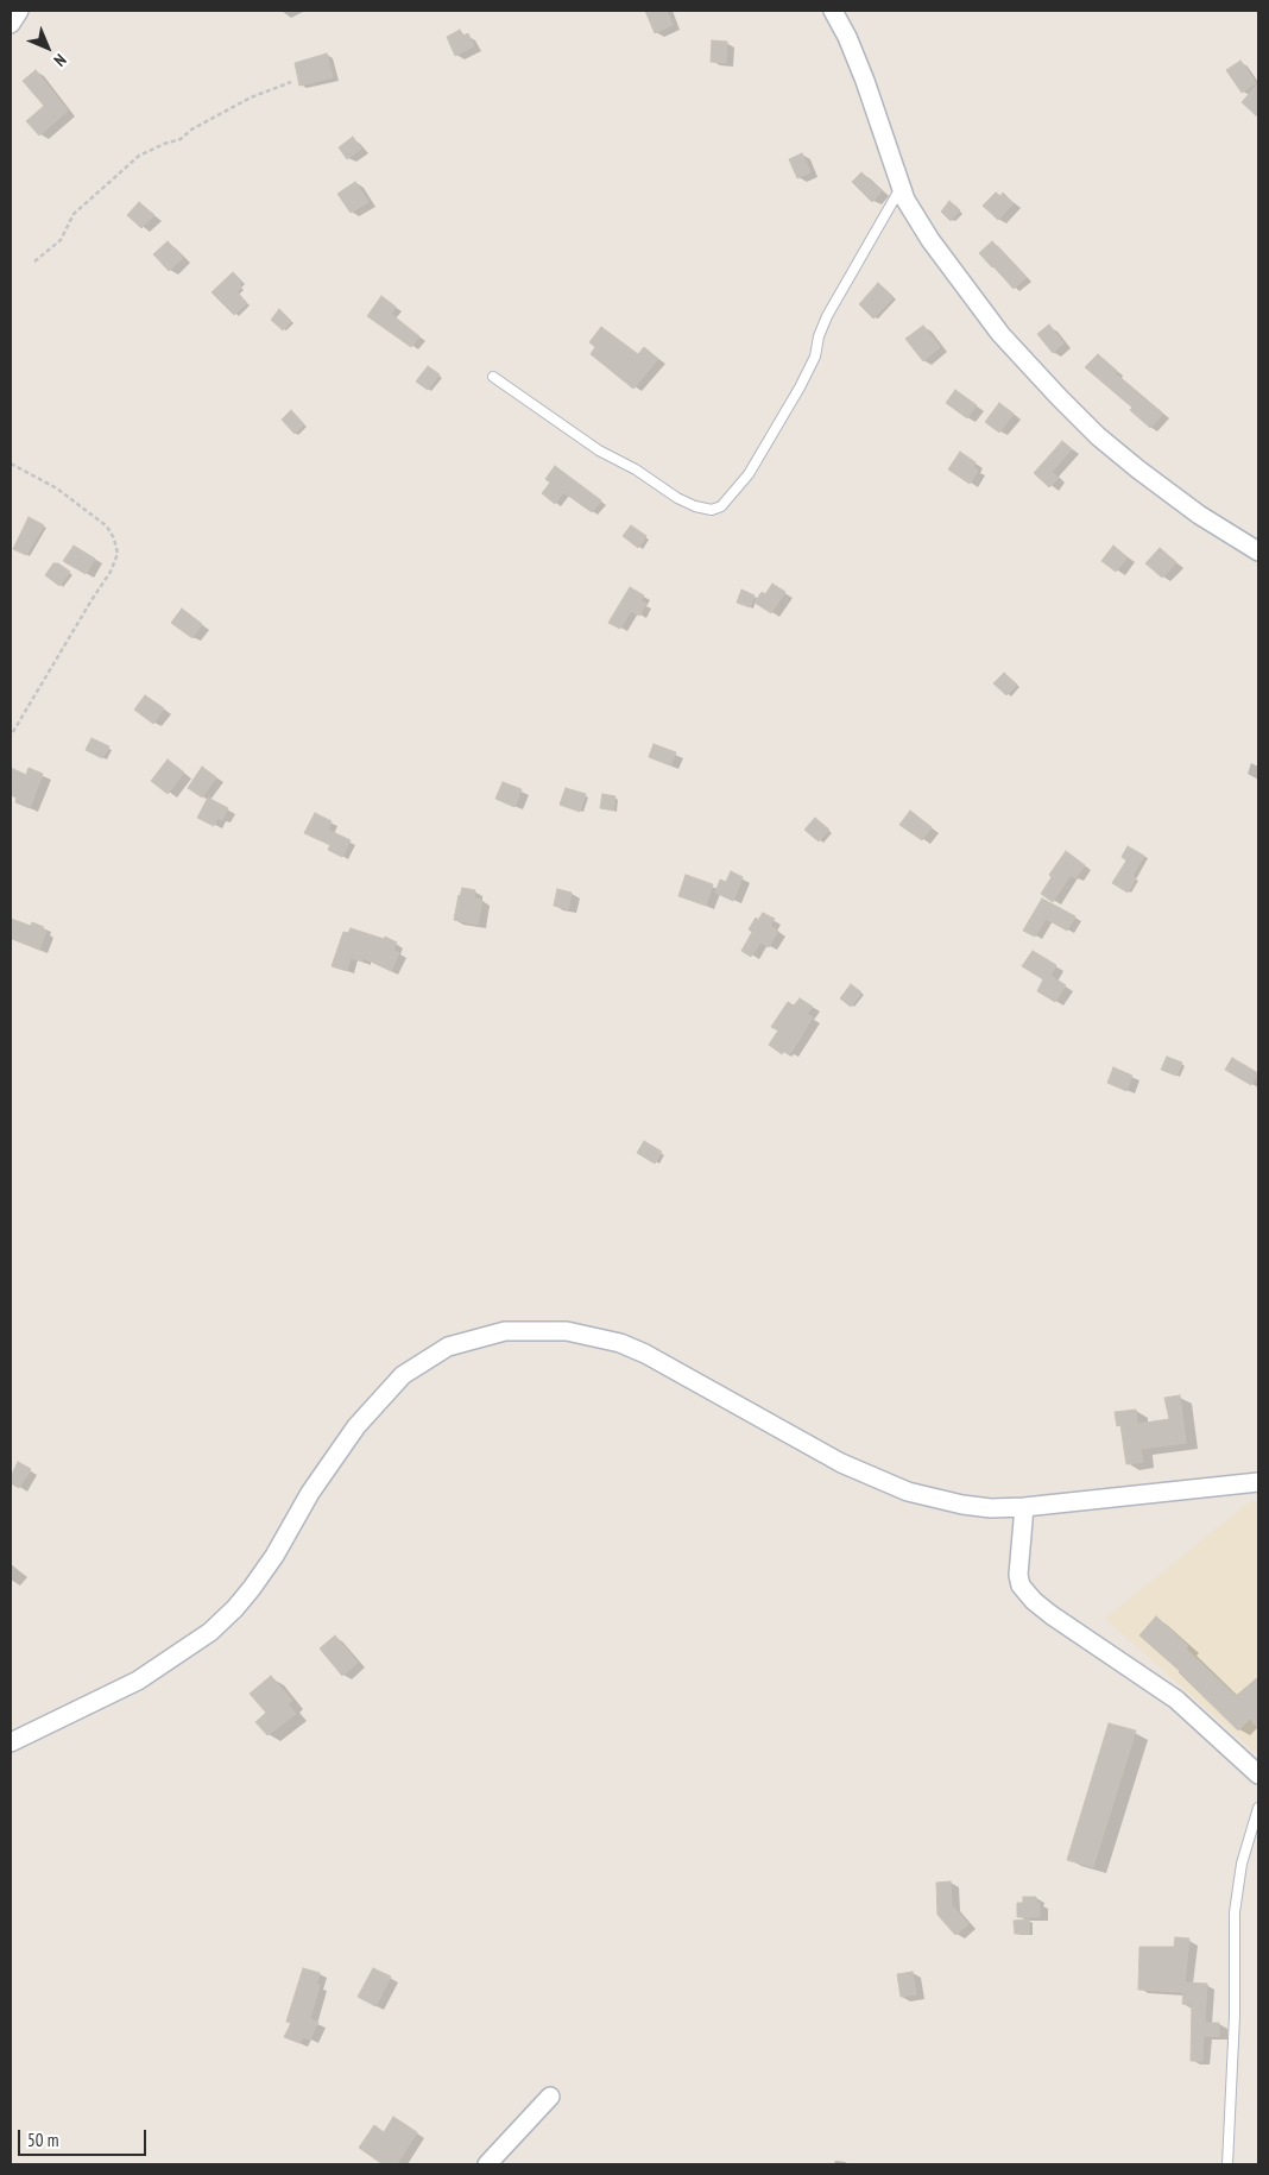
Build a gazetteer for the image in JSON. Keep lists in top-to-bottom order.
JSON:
{
  "scale_bar": "50 m",
  "north": "bottom right"
}
